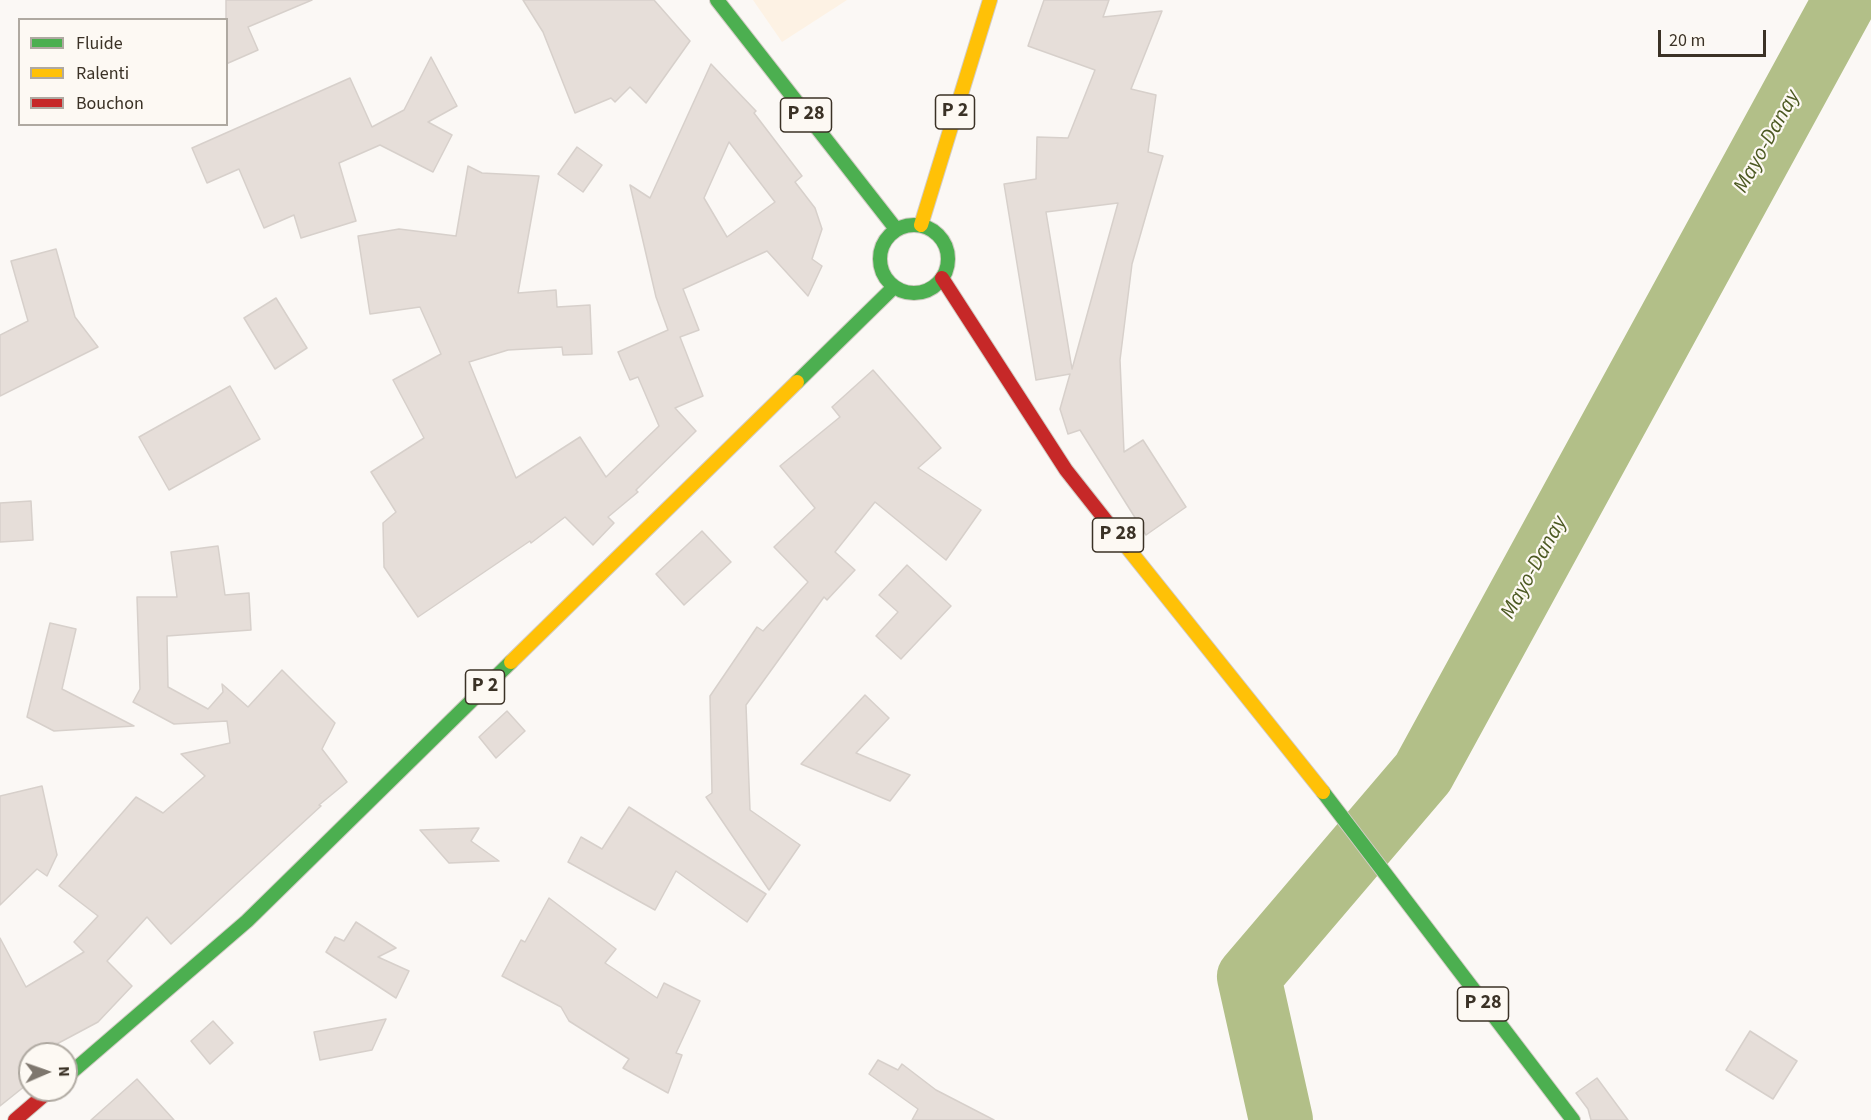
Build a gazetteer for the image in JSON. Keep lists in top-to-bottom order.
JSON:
{
  "streets": {
    "main road": ["P 2", "P 28"]
  },
  "crossings": [
    ["P 2", "P 28"]
  ],
  "water": ["Mayo-Danay"],
  "legend": ["Fluide", "Ralenti", "Bouchon"],
  "scale_bar": "20 m",
  "north": "right"
}
